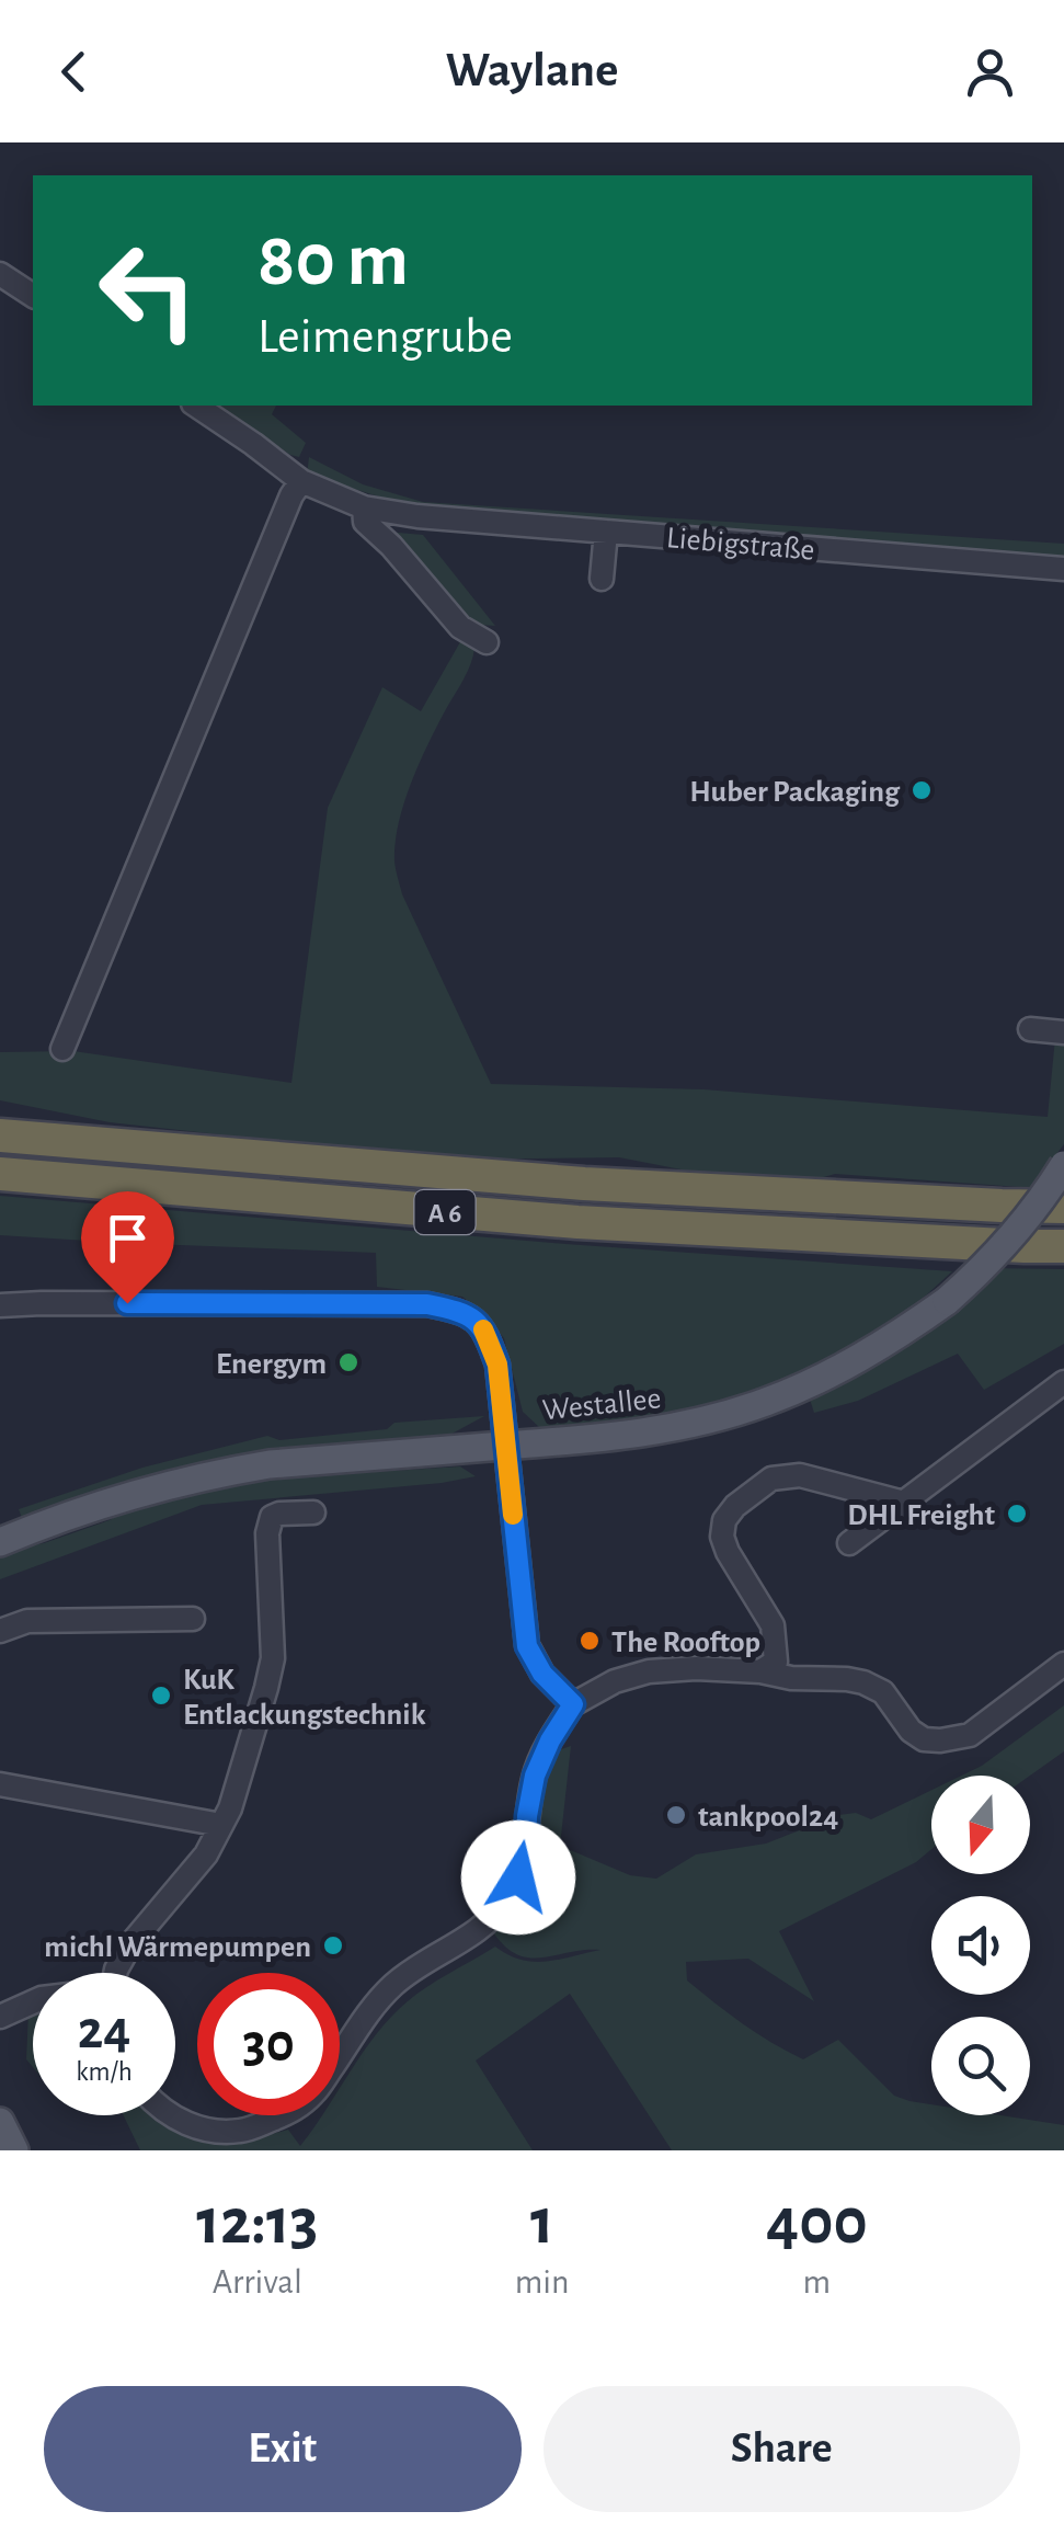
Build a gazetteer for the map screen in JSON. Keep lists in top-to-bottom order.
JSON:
{
  "streets": {
    "highway": ["A 6"],
    "main road": ["Westallee"],
    "street": ["Liebigstraße"]
  },
  "places": [
    "Huber Packaging",
    "Energym",
    "DHL Freight",
    "The Rooftop",
    "KuK Entlackungstechnik",
    "tankpool24",
    "michl Wärmepumpen"
  ],
  "north": "bottom",
  "page": {
    "header": "Waylane",
    "turn": ["80 m", "Leimengrube"],
    "speed": "24 km/h",
    "limit": "30",
    "eta": [
      "12:13",
      "Arrival",
      "1",
      "min",
      "400",
      "m"
    ],
    "buttons": ["Exit", "Share"]
  }
}
